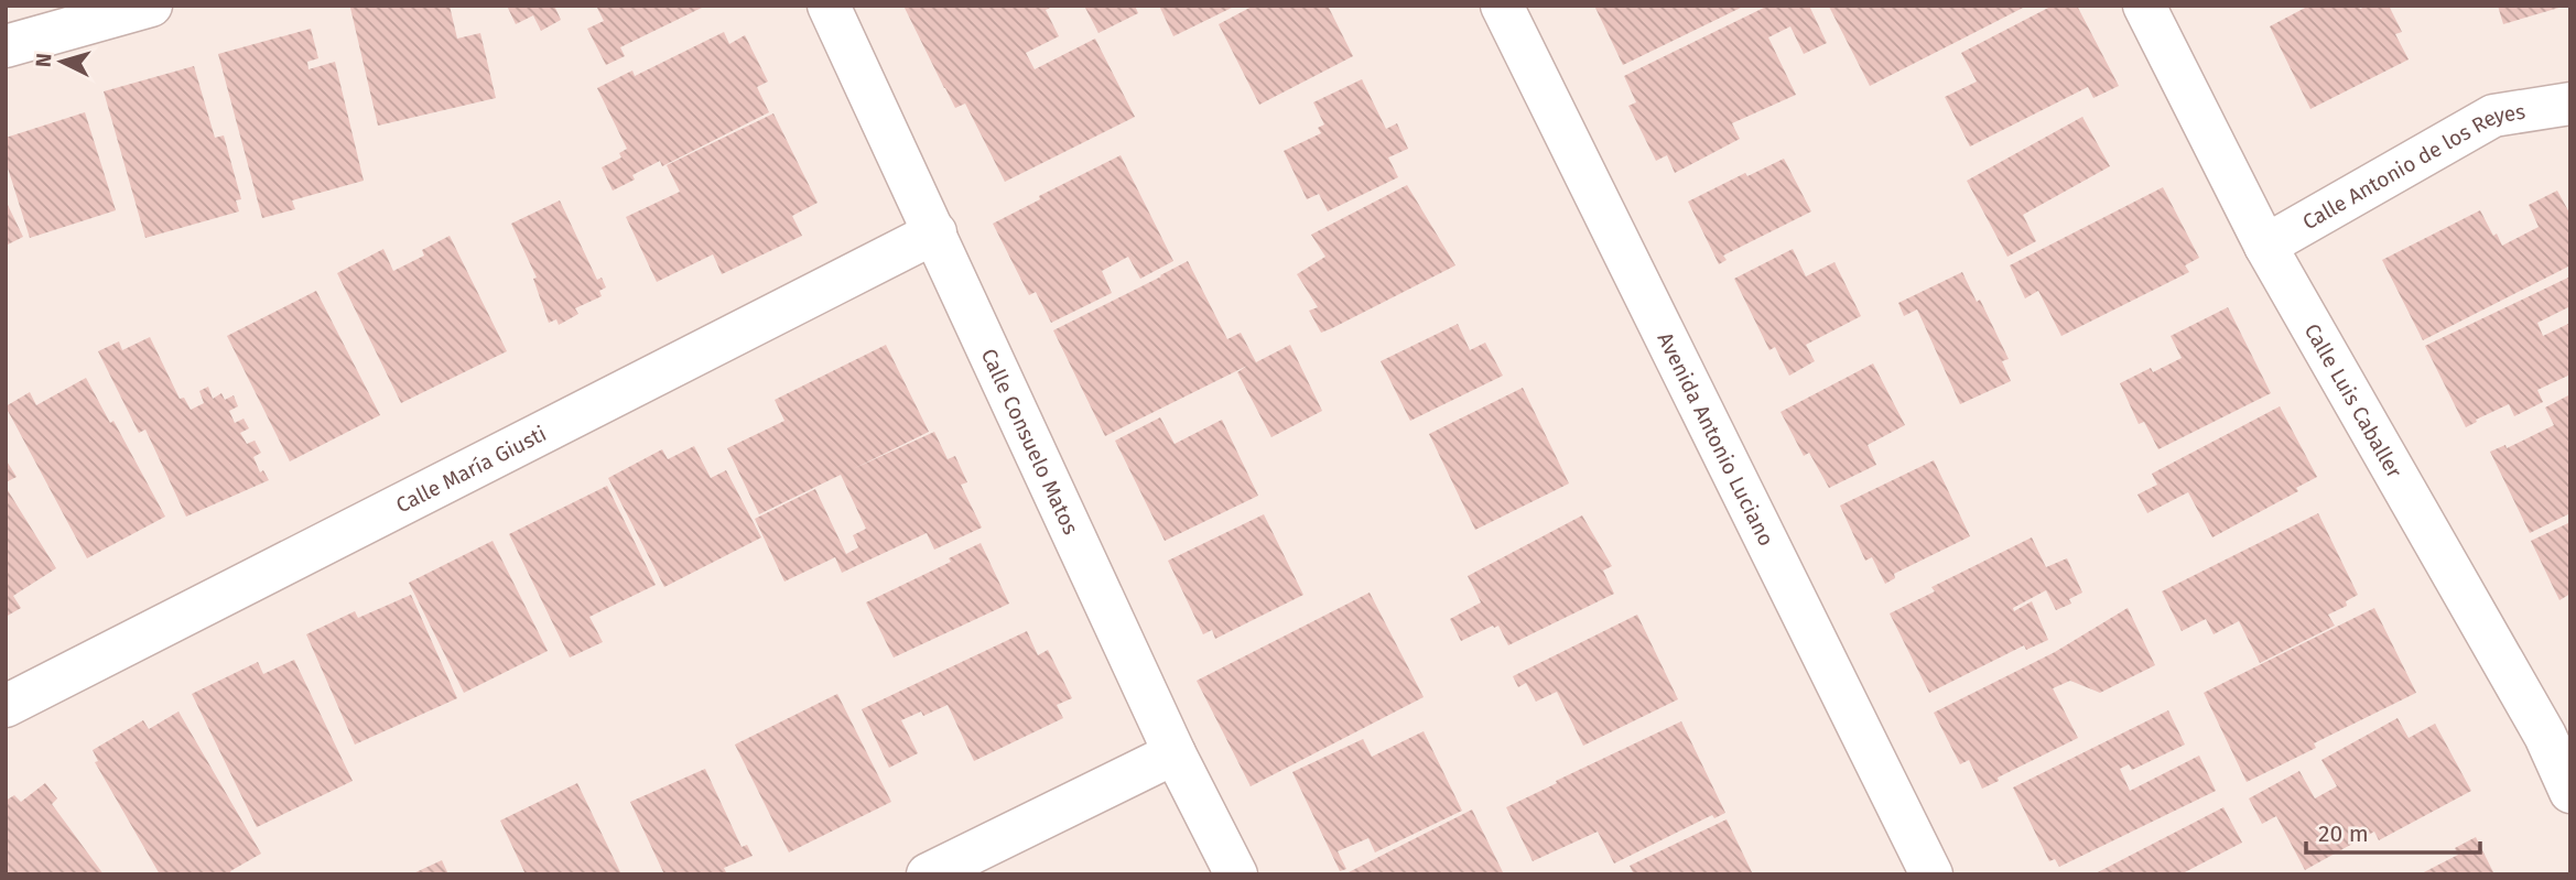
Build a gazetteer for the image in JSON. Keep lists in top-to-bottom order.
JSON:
{
  "streets": {
    "street": [
      "Calle Antonio de los Reyes",
      "Calle Luis Caballer",
      "Calle Consuelo Matos",
      "Avenida Antonio Luciano",
      "Calle María Giusti"
    ]
  },
  "crossings": [
    ["Calle Antonio de los Reyes", "Calle Luis Caballer"],
    ["Calle Consuelo Matos", "Calle María Giusti"]
  ],
  "scale_bar": "20 m",
  "north": "left"
}
